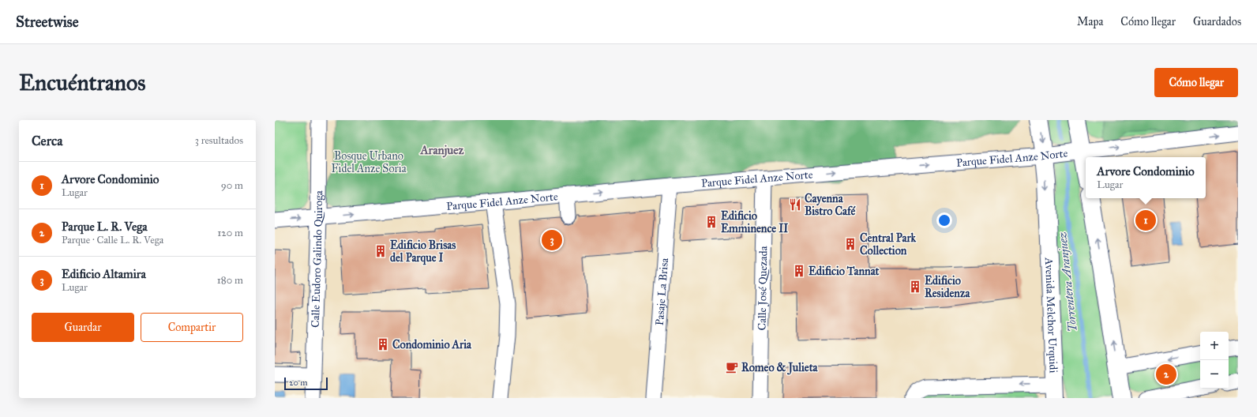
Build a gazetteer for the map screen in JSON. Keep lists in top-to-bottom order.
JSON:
{
  "streets": {
    "main road": ["Avenida Melchor Urquidi"],
    "street": [
      "Parque Fidel Anze Norte",
      "Calle Eudoro Galindo Quiroga",
      "Calle José Quezada",
      "Pasaje La Brisa"
    ]
  },
  "crossings": [
    ["Parque Fidel Anze Norte", "Calle Eudoro Galindo Quiroga"],
    ["Parque Fidel Anze Norte", "Calle José Quezada"],
    ["Parque Fidel Anze Norte", "Pasaje La Brisa"],
    ["Parque Fidel Anze Norte", "Avenida Melchor Urquidi"]
  ],
  "one_way": ["Parque Fidel Anze Norte"],
  "districts": ["Aranjuez"],
  "water": ["Torrentera Aranjuez"],
  "parks": ["Bosque Urbano Fidel Anze Soria"],
  "places": {
    "restaurant": ["Cayenna Bistro Café"],
    "building": [
      "Edificio Emminence II",
      "Central Park Collection",
      "Edificio Brisas del Parque I",
      "Edificio Tannat",
      "Edificio Residenza",
      "Condominio Aria"
    ],
    "cafe": ["Romeo & Julieta"]
  },
  "scale_bar": "20 m",
  "page": {
    "header": "Streetwise",
    "nav": ["Mapa", "Cómo llegar", "Guardados"],
    "buttons": [
      "Cómo llegar",
      ["Guardar", "Compartir"]
    ],
    "title": "Encuéntranos",
    "heading": ["Cerca", "3 resultados"],
    "popup": ["Arvore Condominio", "Lugar"],
    "list": [
      {
        "mark": "1",
        "name": "Arvore Condominio",
        "note": "Lugar",
        "value": "90 m"
      },
      {
        "mark": "2",
        "name": "Parque L. R. Vega",
        "note": "Parque · Calle L. R. Vega",
        "value": "120 m"
      },
      {
        "mark": "3",
        "name": "Edificio Altamira",
        "note": "Lugar",
        "value": "180 m"
      }
    ],
    "pins": ["1", "3", "2"],
    "map_buttons": ["+", "−"],
    "scale": "20 m"
  }
}
